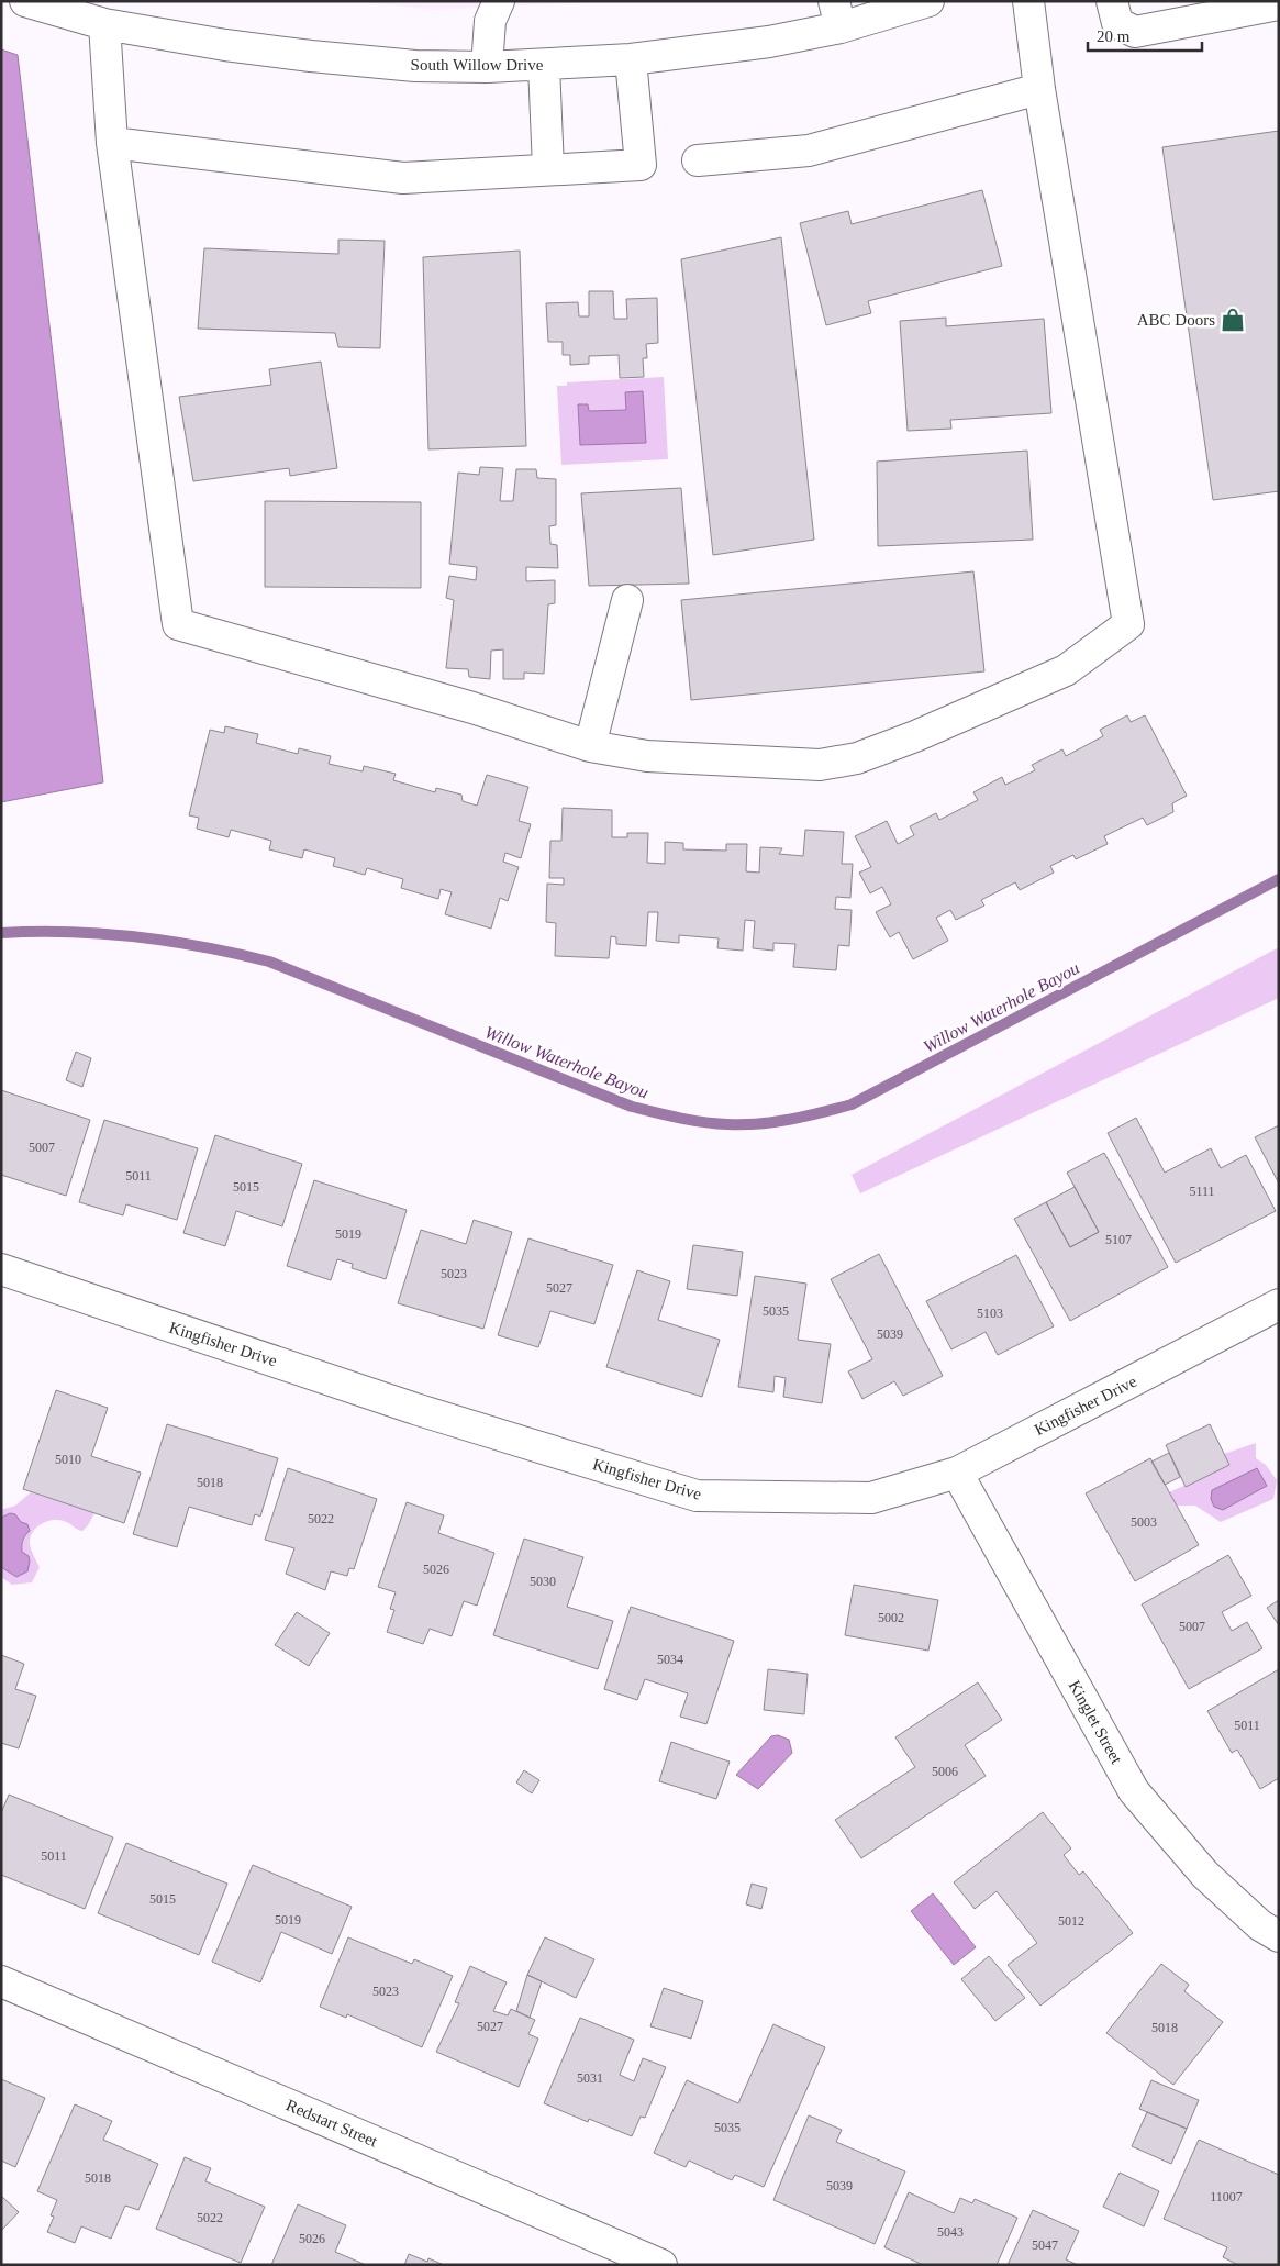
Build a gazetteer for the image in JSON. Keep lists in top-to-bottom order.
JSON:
{
  "streets": {
    "street": [
      "South Willow Drive",
      "Kingfisher Drive",
      "Kinglet Street",
      "Redstart Street"
    ]
  },
  "crossings": [
    ["Kingfisher Drive", "Kinglet Street"]
  ],
  "water": ["Willow Waterhole Bayou"],
  "places": {
    "shop": ["ABC Doors"]
  },
  "house_numbers": [
    "5007",
    "5011",
    "5015",
    "5111",
    "5019",
    "5107",
    "5023",
    "5027",
    "5035",
    "5103",
    "5039",
    "5010",
    "5018",
    "5022",
    "5003",
    "5026",
    "5030",
    "5002",
    "5007",
    "5034",
    "5011",
    "5006",
    "5011",
    "5015",
    "5019",
    "5012",
    "5023",
    "5027",
    "5018",
    "5031",
    "5035",
    "5018",
    "5039",
    "11007",
    "5022",
    "5043",
    "5026",
    "5047"
  ],
  "scale_bar": "20 m"
}
